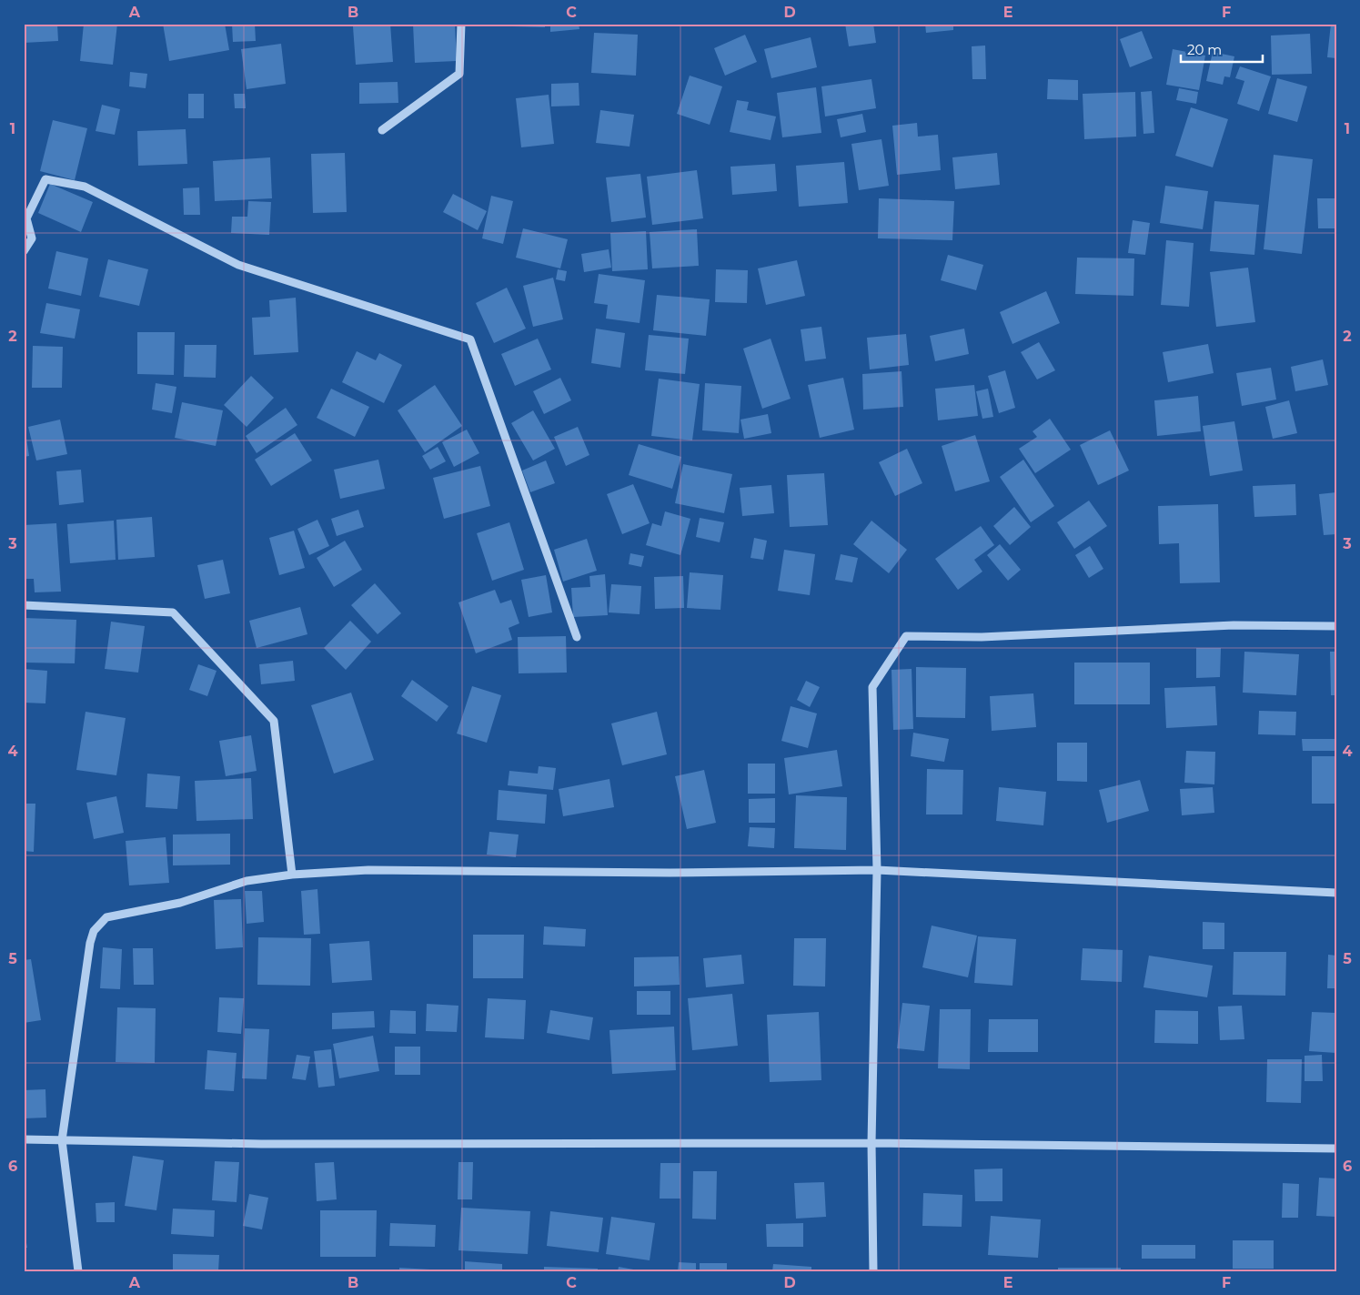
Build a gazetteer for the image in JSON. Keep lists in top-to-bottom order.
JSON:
{
  "scale_bar": "20 m",
  "grid": {
    "columns": [
      "A",
      "B",
      "C",
      "D",
      "E",
      "F"
    ],
    "rows": [
      "1",
      "2",
      "3",
      "4",
      "5",
      "6"
    ]
  }
}
